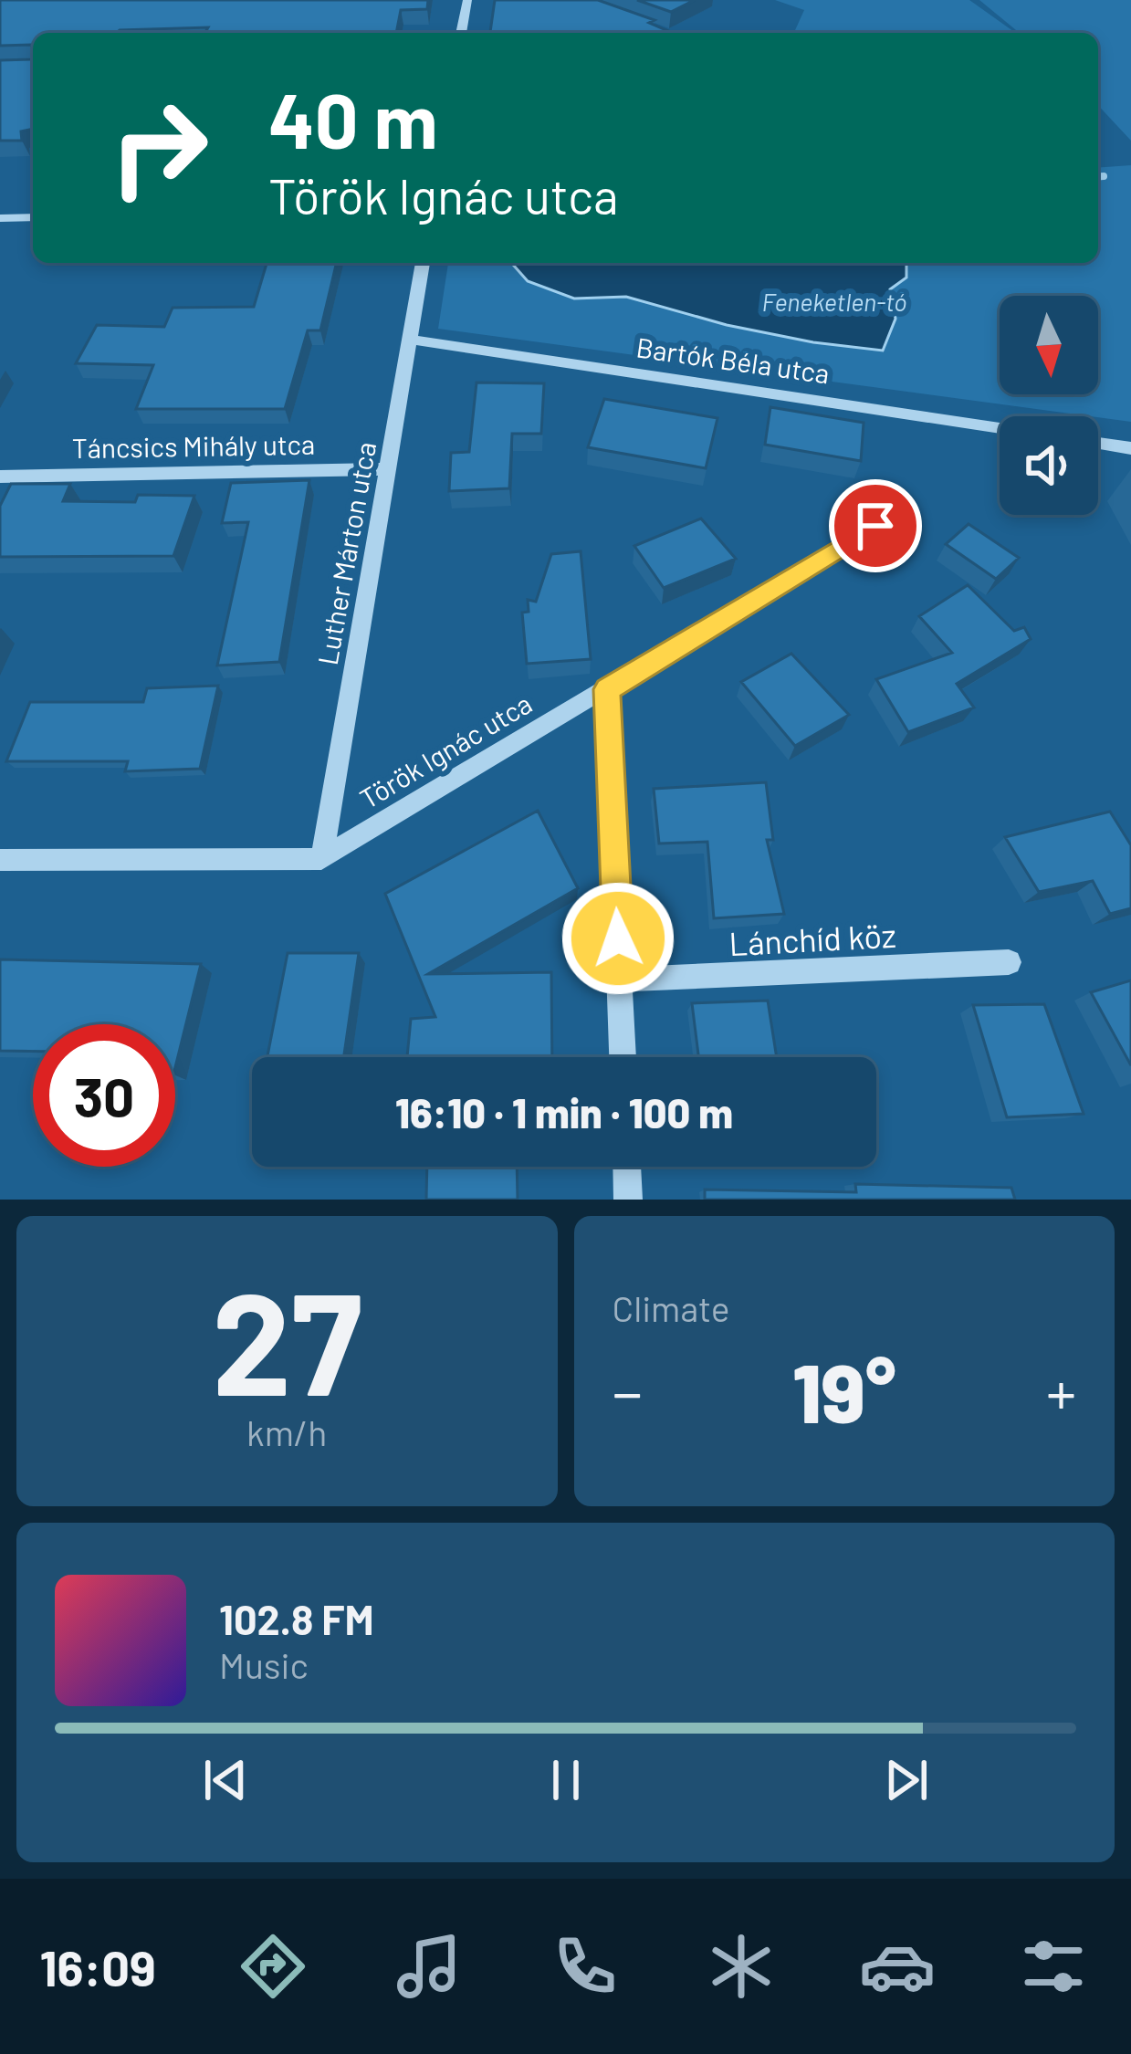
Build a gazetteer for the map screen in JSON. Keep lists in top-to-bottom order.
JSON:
{
  "streets": {
    "street": [
      "Bartók Béla utca",
      "Táncsics Mihály utca",
      "Luther Márton utca",
      "Török Ignác utca",
      "Lánchíd köz"
    ]
  },
  "crossings": [
    ["Bartók Béla utca", "Luther Márton utca"],
    ["Táncsics Mihály utca", "Luther Márton utca"],
    ["Luther Márton utca", "Török Ignác utca"]
  ],
  "water": ["Feneketlen-tó"],
  "north": "bottom",
  "page": {
    "turn": ["40 m", "Török Ignác utca"],
    "limit": "30",
    "trip": "16:10 · 1 min · 100 m",
    "tile": [
      ["27", "km/h"],
      "Climate"
    ],
    "heat": ["−", "19°", "+"],
    "song": ["102.8 FM", "Music"],
    "tabs": "16:09"
  }
}
